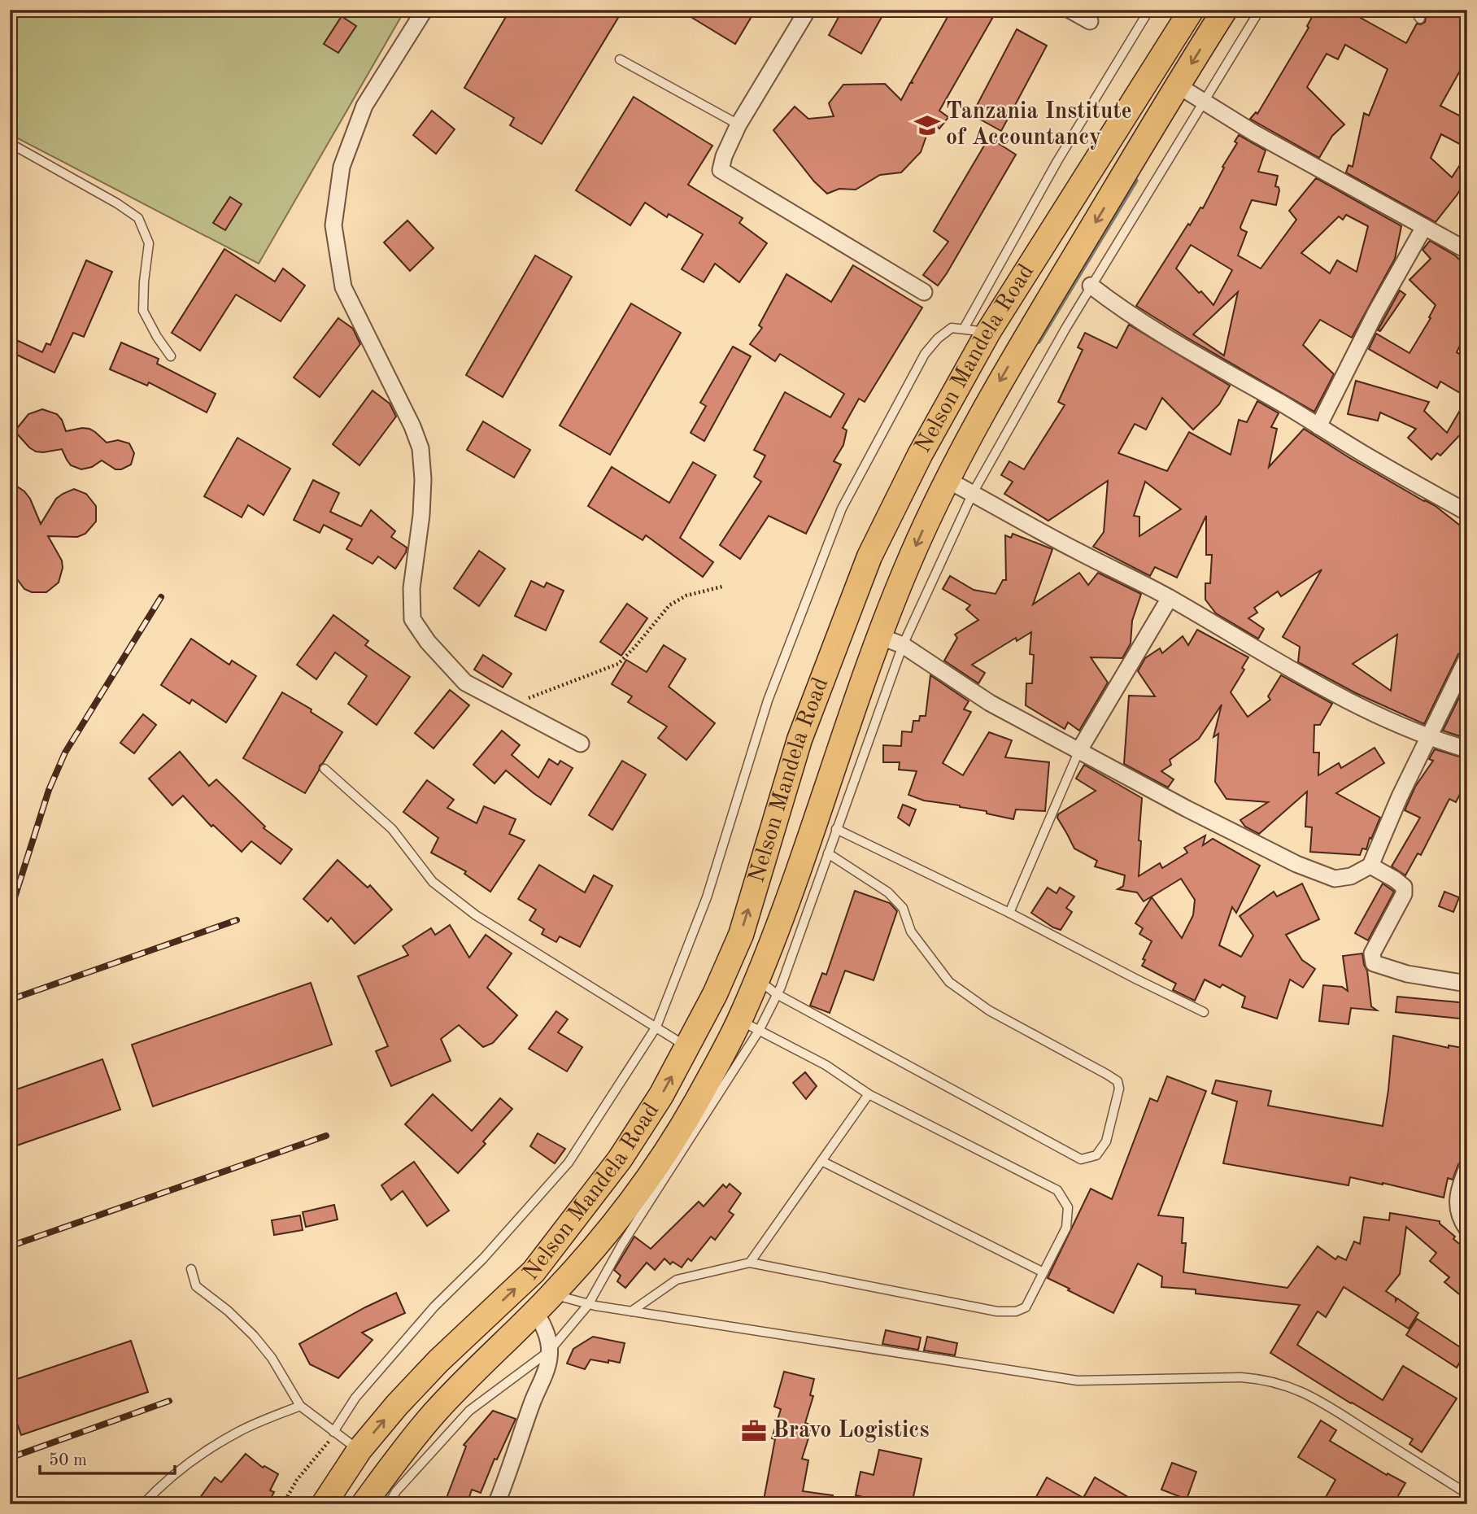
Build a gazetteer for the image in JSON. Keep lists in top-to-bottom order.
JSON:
{
  "streets": {
    "main road": ["Nelson Mandela Road"]
  },
  "places": {
    "school or university": ["Tanzania Institute of Accountancy"],
    "office": ["Bravo Logistics"]
  },
  "scale_bar": "50 m"
}
